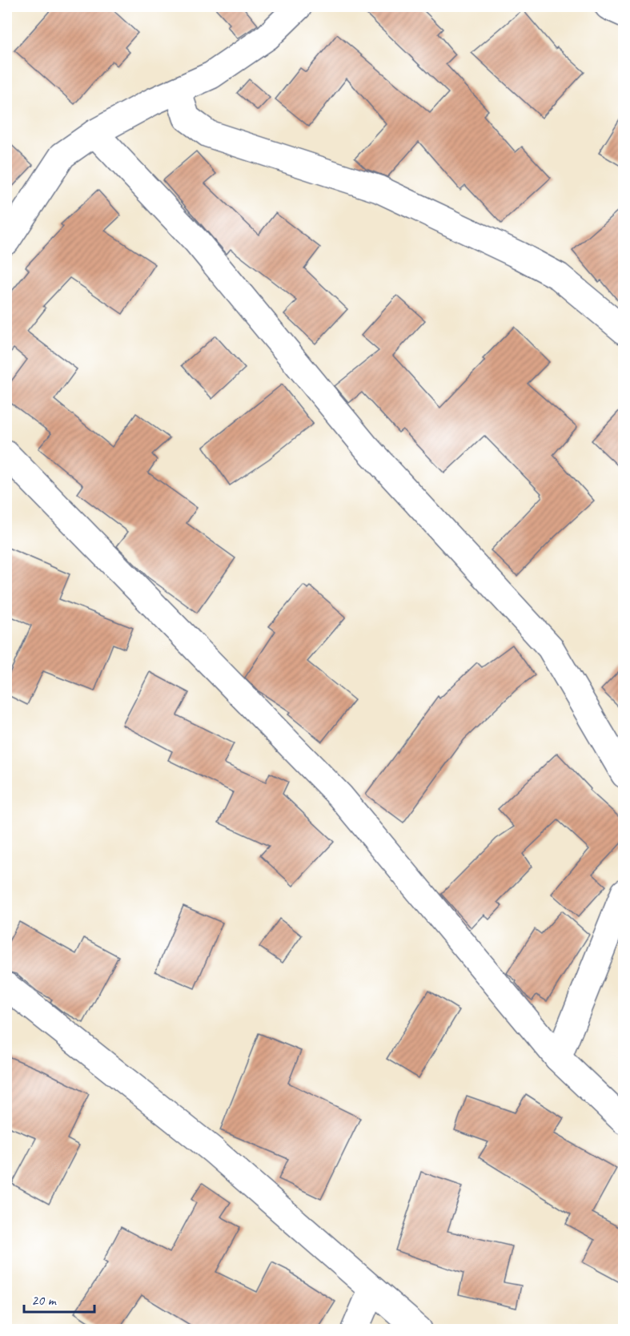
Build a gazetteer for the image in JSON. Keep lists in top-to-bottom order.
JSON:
{
  "scale_bar": "20 m"
}
